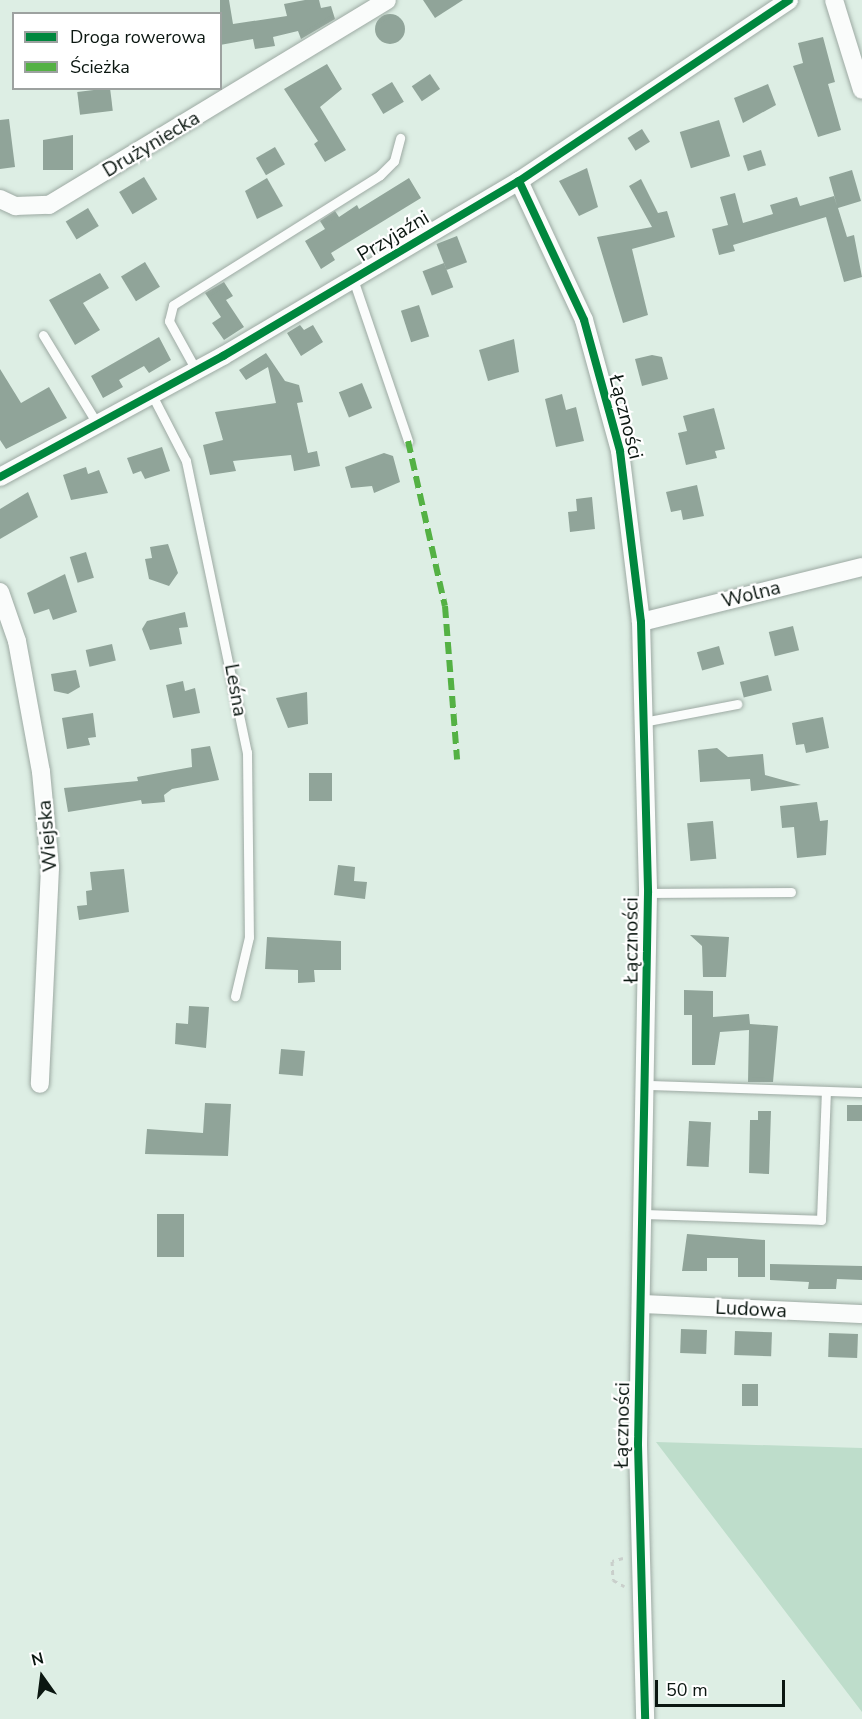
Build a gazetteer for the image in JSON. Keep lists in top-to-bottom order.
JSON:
{
  "streets": {
    "street": [
      "Drużyniecka",
      "Przyjaźni",
      "Łączności",
      "Wolna",
      "Wiejska",
      "Ludowa"
    ],
    "lane": ["Leśna"]
  },
  "crossings": [
    ["Przyjaźni", "Łączności"],
    ["Przyjaźni", "Leśna"],
    ["Łączności", "Wolna"],
    ["Łączności", "Ludowa"]
  ],
  "legend": ["Droga rowerowa", "Ścieżka"],
  "scale_bar": "50 m",
  "north": "top"
}
